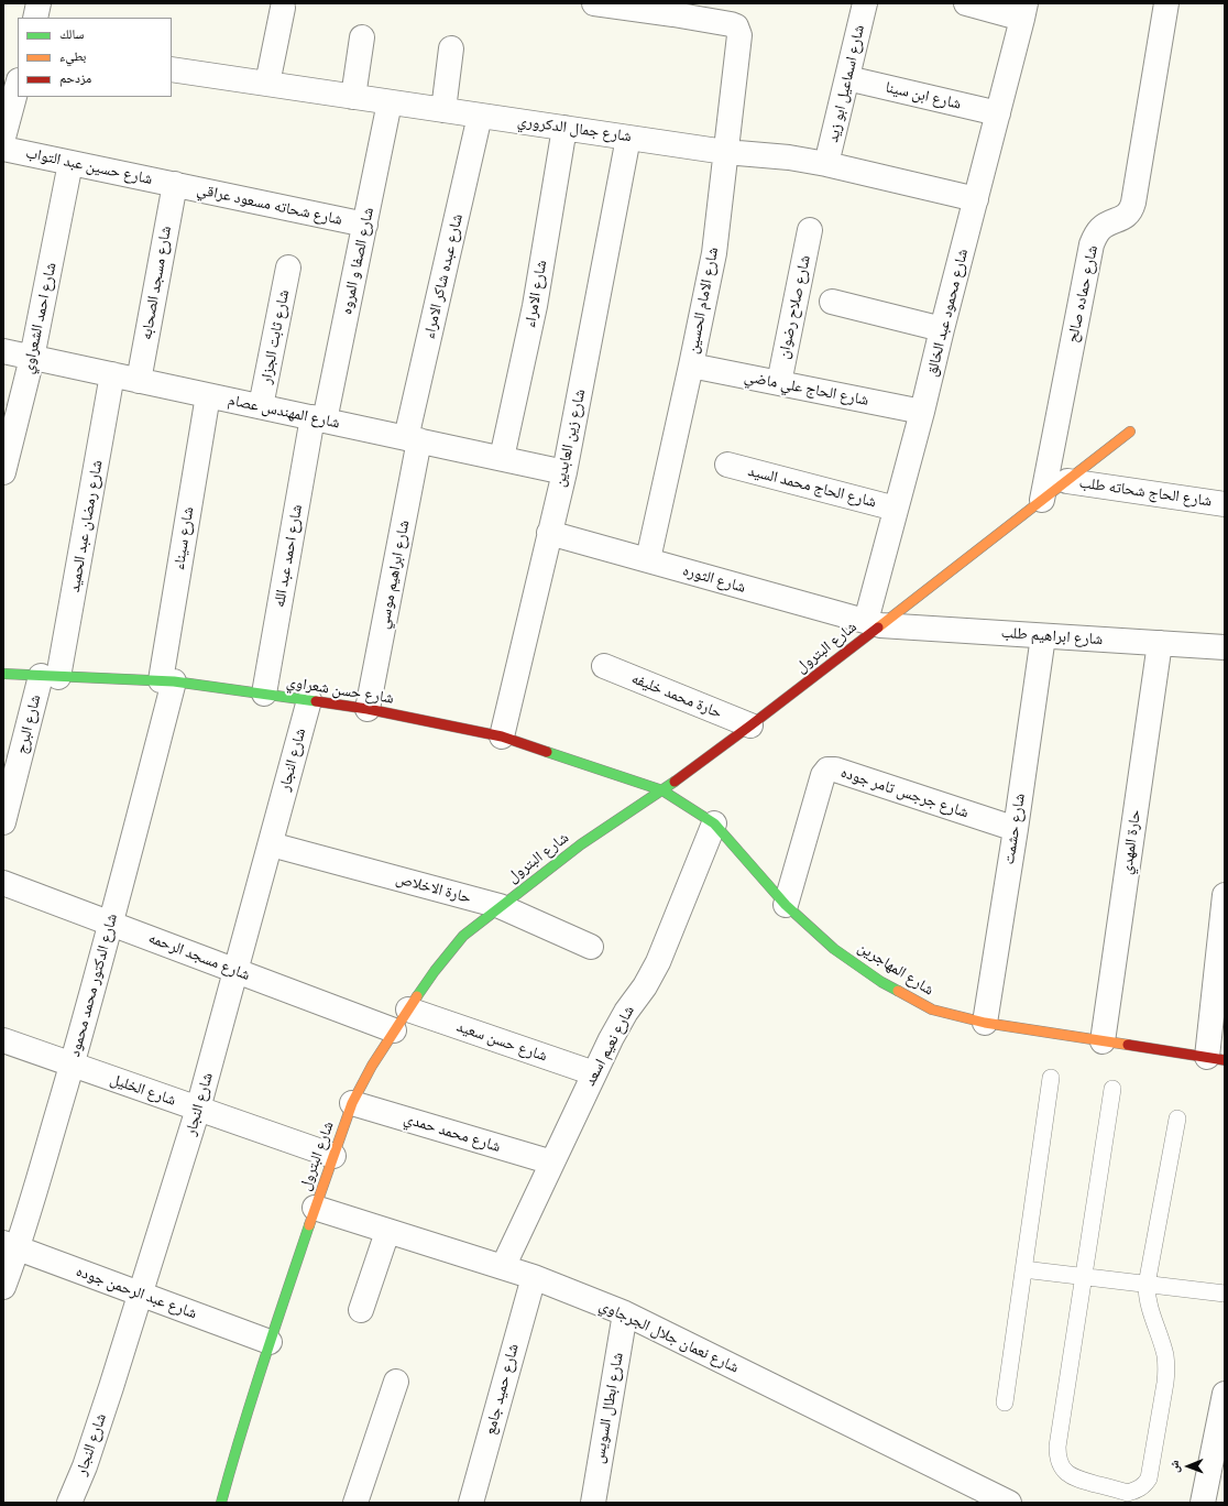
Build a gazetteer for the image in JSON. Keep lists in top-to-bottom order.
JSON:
{
  "streets": {
    "street": [
      "شارع اسماعيل ابو زيد",
      "شارع ابن سينا",
      "شارع جمال الدكروري",
      "شارع حسين عبد التواب",
      "شارع شحاته مسعود عراقي",
      "شارع الصفا و المروه",
      "شارع عبده شاكر الامراء",
      "شارع مسجد الصحابه",
      "شارع الامراء",
      "شارع حماده صالح",
      "شارع الامام الحسين",
      "شارع صلاح رضوان",
      "شارع محمود عبد الخالق",
      "شارع احمد الشعراوي",
      "شارع ثابت الجزار",
      "شارع الحاج علي ماضي",
      "شارع المهندس عصام",
      "شارع زين العابدين",
      "شارع الحاج محمد السيد",
      "شارع الحاج شحاته طلب",
      "شارع رمضان عبد الحميد",
      "شارع سيناء",
      "شارع احمد عبد الله",
      "شارع ابراهيم موسي",
      "شارع الثوره",
      "شارع ابراهيم طلب",
      "شارع البترول",
      "شارع حسن شعراوي",
      "حارة محمد خليفه",
      "شارع البرج",
      "شارع النجار",
      "شارع جرجس تامر جوده",
      "شارع حشمت",
      "حارة المهدي",
      "حارة الاخلاص",
      "شارع مسجد الرحمه",
      "شارع المهاجرين",
      "شارع الدكتور محمد محمود",
      "شارع حسن سعيد",
      "شارع نعيم اسعد",
      "شارع الخليل",
      "شارع محمد حمدي",
      "شارع عبد الرحمن جوده",
      "شارع نعمان جلال الجرجاوي",
      "شارع حميد جامع",
      "شارع ابطال السويس"
    ]
  },
  "crossings": [
    ["شارع اسماعيل ابو زيد", "شارع ابن سينا"],
    ["شارع اسماعيل ابو زيد", "شارع جمال الدكروري"],
    ["شارع ابن سينا", "شارع محمود عبد الخالق"],
    ["شارع جمال الدكروري", "شارع الصفا و المروه"],
    ["شارع جمال الدكروري", "شارع عبده شاكر الامراء"],
    ["شارع جمال الدكروري", "شارع الامراء"],
    ["شارع جمال الدكروري", "شارع الامام الحسين"],
    ["شارع جمال الدكروري", "شارع محمود عبد الخالق"],
    ["شارع جمال الدكروري", "شارع زين العابدين"],
    ["شارع حسين عبد التواب", "شارع شحاته مسعود عراقي"],
    ["شارع حسين عبد التواب", "شارع مسجد الصحابه"],
    ["شارع حسين عبد التواب", "شارع احمد الشعراوي"],
    ["شارع شحاته مسعود عراقي", "شارع الصفا و المروه"],
    ["شارع شحاته مسعود عراقي", "شارع مسجد الصحابه"],
    ["شارع الصفا و المروه", "شارع المهندس عصام"],
    ["شارع الصفا و المروه", "شارع احمد عبد الله"],
    ["شارع عبده شاكر الامراء", "شارع المهندس عصام"],
    ["شارع عبده شاكر الامراء", "شارع ابراهيم موسي"],
    ["شارع مسجد الصحابه", "شارع المهندس عصام"],
    ["شارع الامراء", "شارع المهندس عصام"],
    ["شارع حماده صالح", "شارع البترول"],
    ["شارع الامام الحسين", "شارع الحاج علي ماضي"],
    ["شارع الامام الحسين", "شارع الثوره"],
    ["شارع صلاح رضوان", "شارع الحاج علي ماضي"],
    ["شارع محمود عبد الخالق", "شارع الحاج علي ماضي"],
    ["شارع محمود عبد الخالق", "شارع الحاج محمد السيد"],
    ["شارع محمود عبد الخالق", "شارع الثوره"],
    ["شارع محمود عبد الخالق", "شارع ابراهيم طلب"],
    ["شارع محمود عبد الخالق", "شارع البترول"],
    ["شارع احمد الشعراوي", "شارع المهندس عصام"],
    ["شارع ثابت الجزار", "شارع المهندس عصام"],
    ["شارع المهندس عصام", "شارع زين العابدين"],
    ["شارع المهندس عصام", "شارع رمضان عبد الحميد"],
    ["شارع المهندس عصام", "شارع سيناء"],
    ["شارع المهندس عصام", "شارع احمد عبد الله"],
    ["شارع المهندس عصام", "شارع ابراهيم موسي"],
    ["شارع زين العابدين", "شارع الثوره"],
    ["شارع زين العابدين", "شارع حسن شعراوي"],
    ["شارع الحاج شحاته طلب", "شارع البترول"],
    ["شارع رمضان عبد الحميد", "شارع حسن شعراوي"],
    ["شارع رمضان عبد الحميد", "شارع البرج"],
    ["شارع سيناء", "شارع حسن شعراوي"],
    ["شارع سيناء", "شارع الدكتور محمد محمود"],
    ["شارع احمد عبد الله", "شارع حسن شعراوي"],
    ["شارع ابراهيم موسي", "شارع حسن شعراوي"],
    ["شارع الثوره", "شارع ابراهيم طلب"],
    ["شارع الثوره", "شارع البترول"],
    ["شارع ابراهيم طلب", "شارع البترول"],
    ["شارع ابراهيم طلب", "شارع حشمت"],
    ["شارع ابراهيم طلب", "حارة المهدي"],
    ["شارع البترول", "شارع حسن شعراوي"],
    ["شارع البترول", "حارة محمد خليفه"],
    ["شارع البترول", "حارة الاخلاص"],
    ["شارع البترول", "شارع مسجد الرحمه"],
    ["شارع البترول", "شارع المهاجرين"],
    ["شارع البترول", "شارع حسن سعيد"],
    ["شارع البترول", "شارع الخليل"],
    ["شارع البترول", "شارع محمد حمدي"],
    ["شارع البترول", "شارع عبد الرحمن جوده"],
    ["شارع البترول", "شارع نعمان جلال الجرجاوي"],
    ["شارع حسن شعراوي", "شارع البرج"],
    ["شارع حسن شعراوي", "شارع النجار"],
    ["شارع حسن شعراوي", "شارع المهاجرين"],
    ["شارع حسن شعراوي", "شارع الدكتور محمد محمود"],
    ["شارع النجار", "حارة الاخلاص"],
    ["شارع النجار", "شارع مسجد الرحمه"],
    ["شارع النجار", "شارع الخليل"],
    ["شارع النجار", "شارع عبد الرحمن جوده"],
    ["شارع جرجس تامر جوده", "شارع حشمت"],
    ["شارع جرجس تامر جوده", "شارع المهاجرين"],
    ["شارع حشمت", "شارع المهاجرين"],
    ["حارة المهدي", "شارع المهاجرين"],
    ["شارع مسجد الرحمه", "شارع الدكتور محمد محمود"],
    ["شارع المهاجرين", "شارع نعيم اسعد"],
    ["شارع الدكتور محمد محمود", "شارع الخليل"],
    ["شارع الدكتور محمد محمود", "شارع عبد الرحمن جوده"],
    ["شارع حسن سعيد", "شارع نعيم اسعد"],
    ["شارع نعيم اسعد", "شارع محمد حمدي"],
    ["شارع نعيم اسعد", "شارع نعمان جلال الجرجاوي"],
    ["شارع نعمان جلال الجرجاوي", "شارع حميد جامع"],
    ["شارع نعمان جلال الجرجاوي", "شارع ابطال السويس"]
  ],
  "legend": ["سالك", "بطيء", "مزدحم"],
  "north": "left"
}
